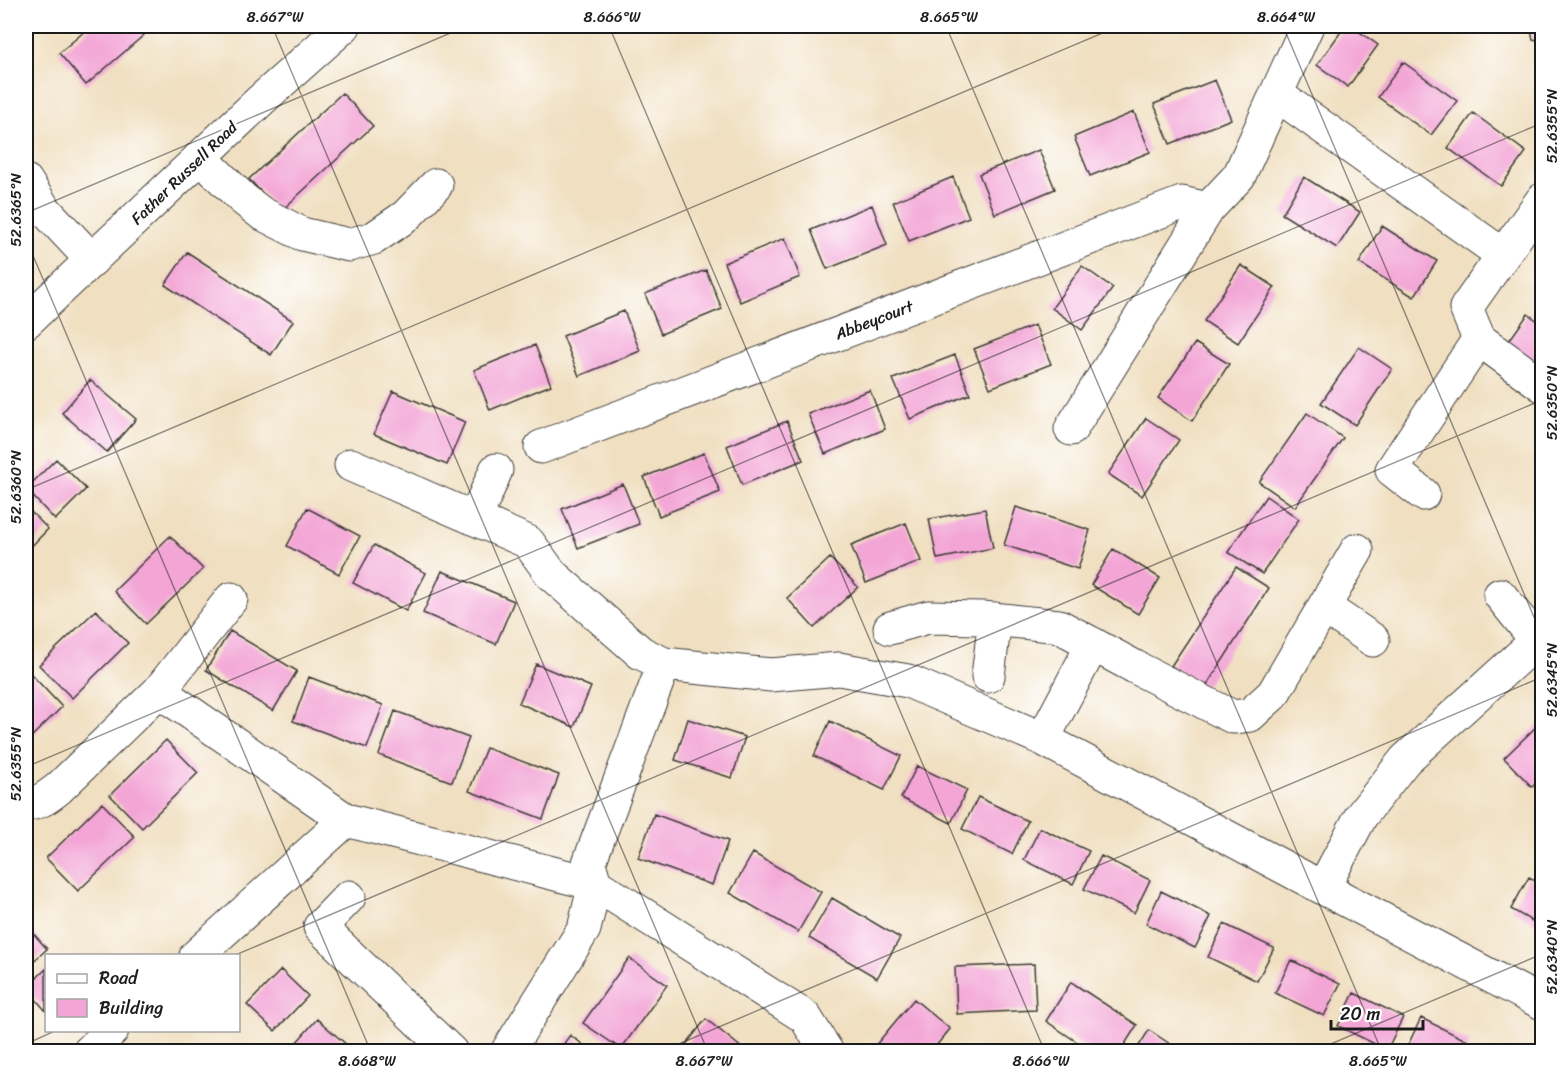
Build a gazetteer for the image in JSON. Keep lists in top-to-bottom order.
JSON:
{
  "streets": {
    "street": ["Father Russell Road", "Abbeycourt"]
  },
  "legend": ["Road", "Building"],
  "scale_bar": "20 m",
  "coordinates": [
    "8.667°W",
    "8.666°W",
    "8.665°W",
    "8.664°W",
    "52.6355°N",
    "52.6365°N",
    "52.6350°N",
    "52.6360°N",
    "52.6345°N",
    "52.6340°N",
    "8.668°W"
  ]
}
